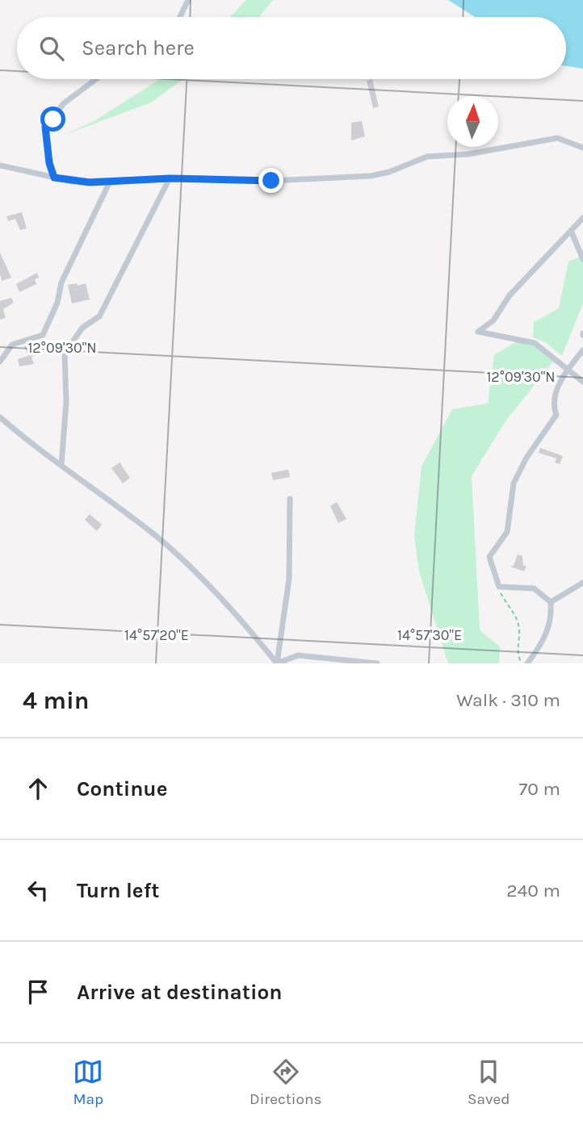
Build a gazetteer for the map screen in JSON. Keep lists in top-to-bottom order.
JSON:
{
  "north": "top",
  "page": {
    "search": "Search here",
    "heading": ["4 min", "Walk · 310 m"],
    "list": [
      ["Continue", "70 m"],
      ["Turn left", "240 m"],
      "Arrive at destination"
    ],
    "nav": ["Map", "Directions", "Saved"]
  },
  "coordinates": ["12°09'30\"N", "14°57'20\"E", "14°57'30\"E"]
}
